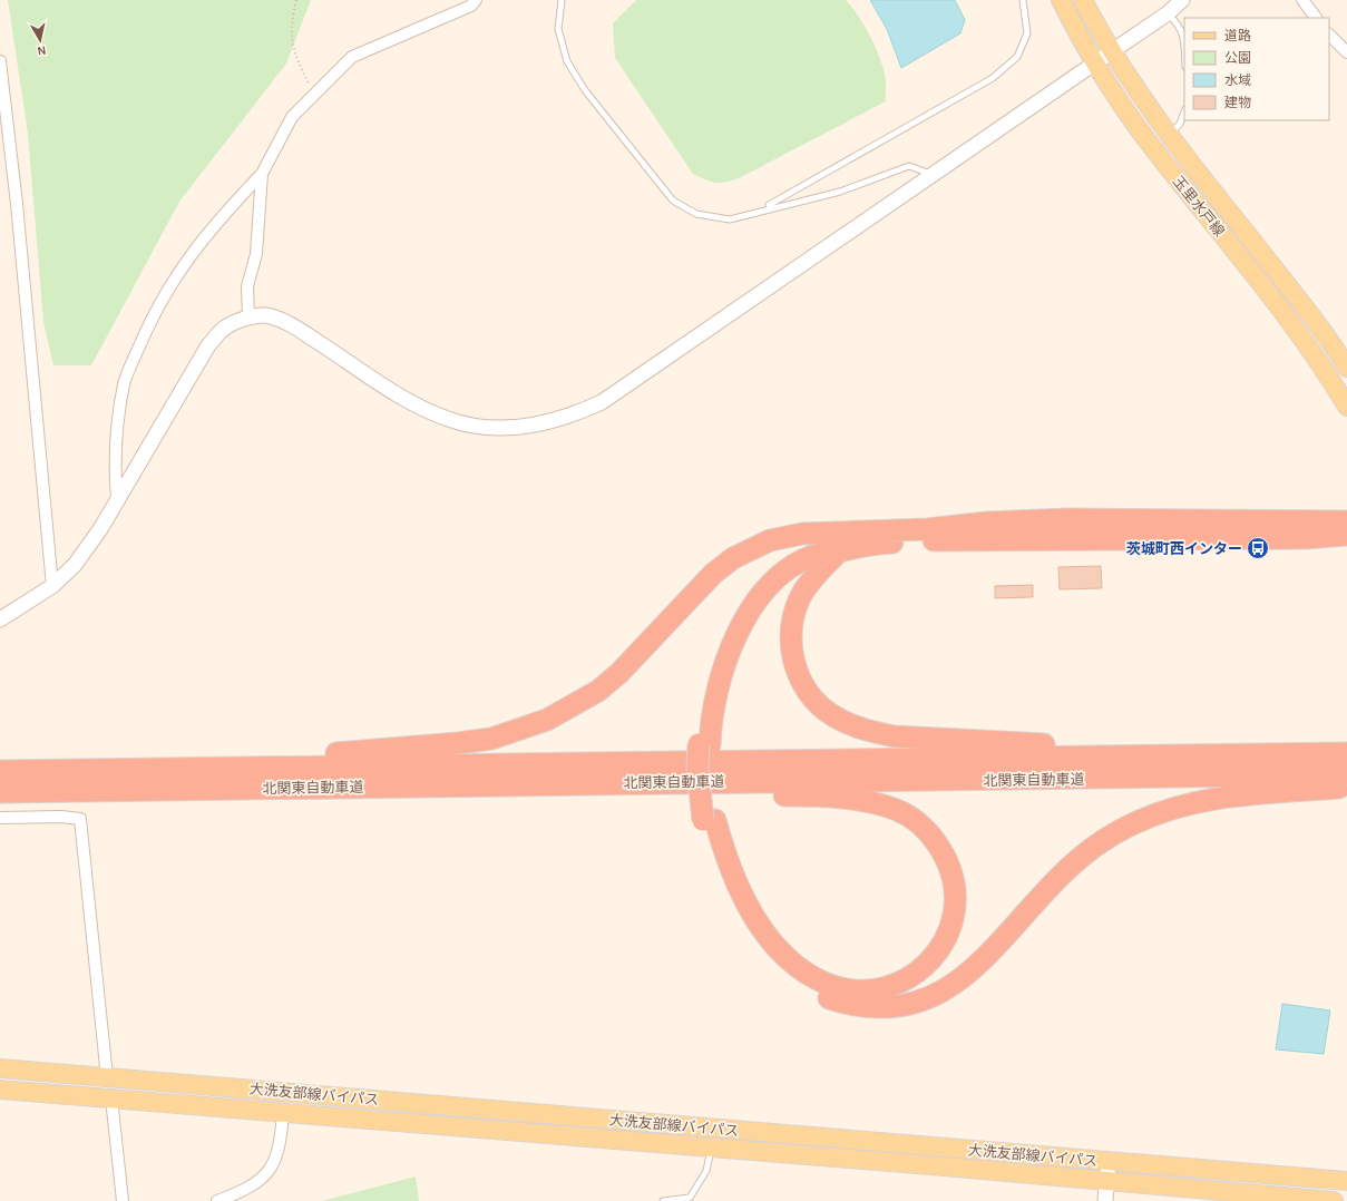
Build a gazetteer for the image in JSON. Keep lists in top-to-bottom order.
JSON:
{
  "streets": {
    "highway": ["北関東自動車道"],
    "main road": ["玉里水戸線", "大洗友部線バイパス"]
  },
  "places": {
    "bus stop": ["茨城町西インター"]
  },
  "legend": [
    "道路",
    "公園",
    "水域",
    "建物"
  ],
  "north": "bottom"
}
